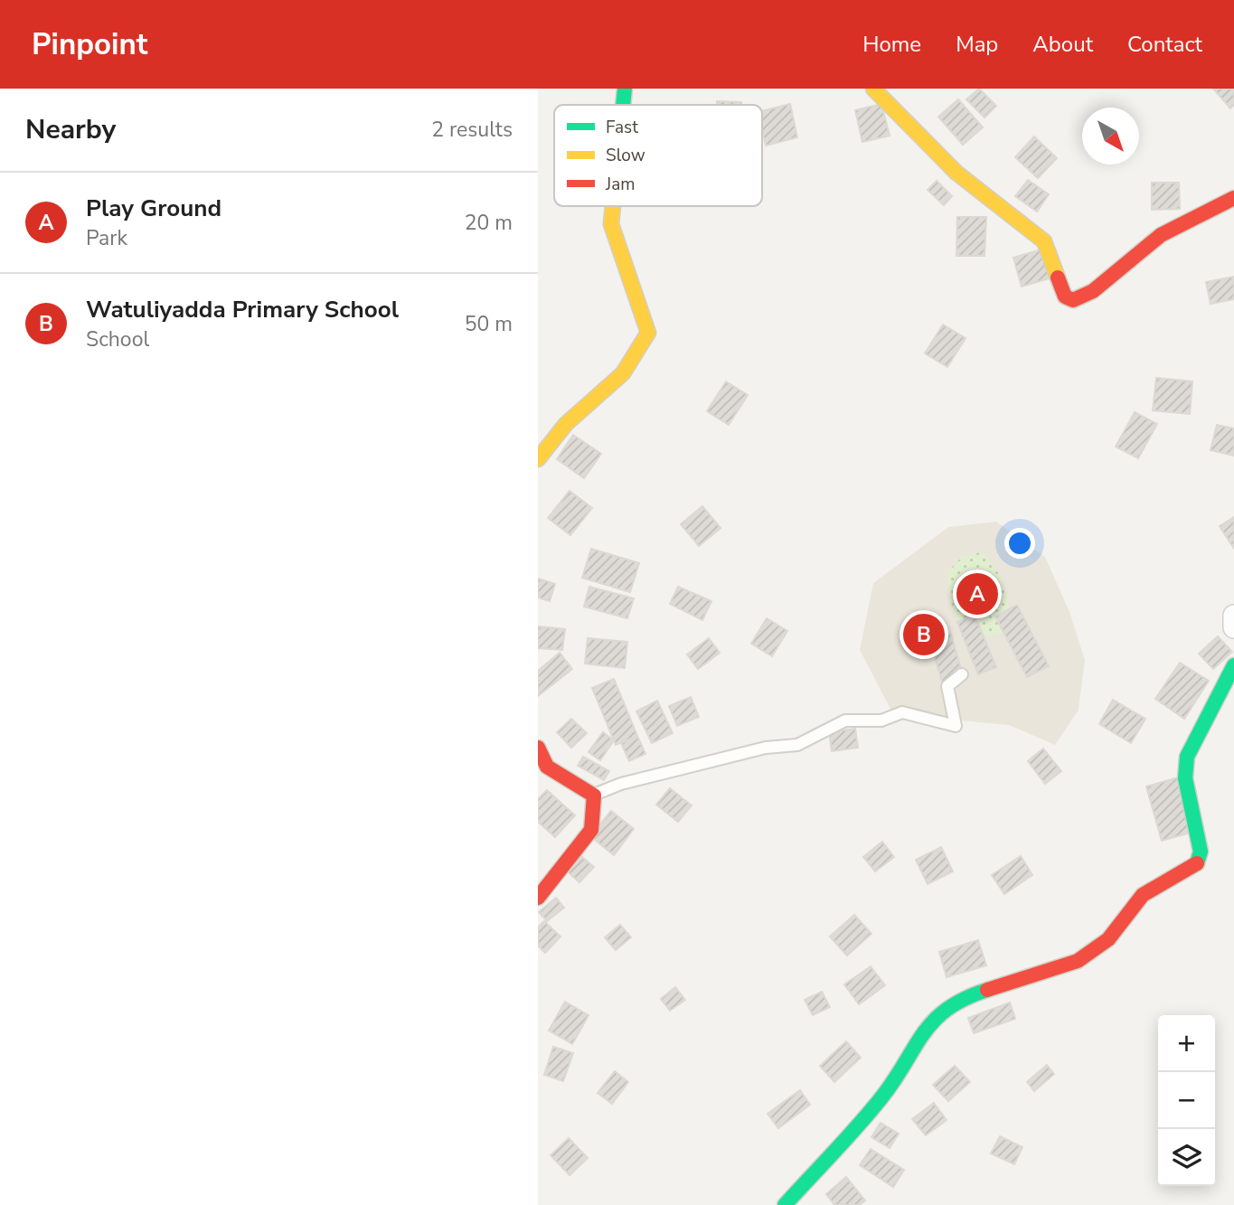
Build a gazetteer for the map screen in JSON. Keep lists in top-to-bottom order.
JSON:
{
  "legend": ["Fast", "Slow", "Jam"],
  "north": "bottom right",
  "page": {
    "header": "Pinpoint",
    "nav": [
      "Home",
      "Map",
      "About",
      "Contact"
    ],
    "heading": ["Nearby", "2 results"],
    "list": [
      {
        "mark": "A",
        "name": "Play Ground",
        "note": "Park",
        "value": "20 m"
      },
      {
        "mark": "B",
        "name": "Watuliyadda Primary School",
        "note": "School",
        "value": "50 m"
      }
    ],
    "pins": ["A", "B"],
    "map_buttons": ["+", "−"]
  }
}
